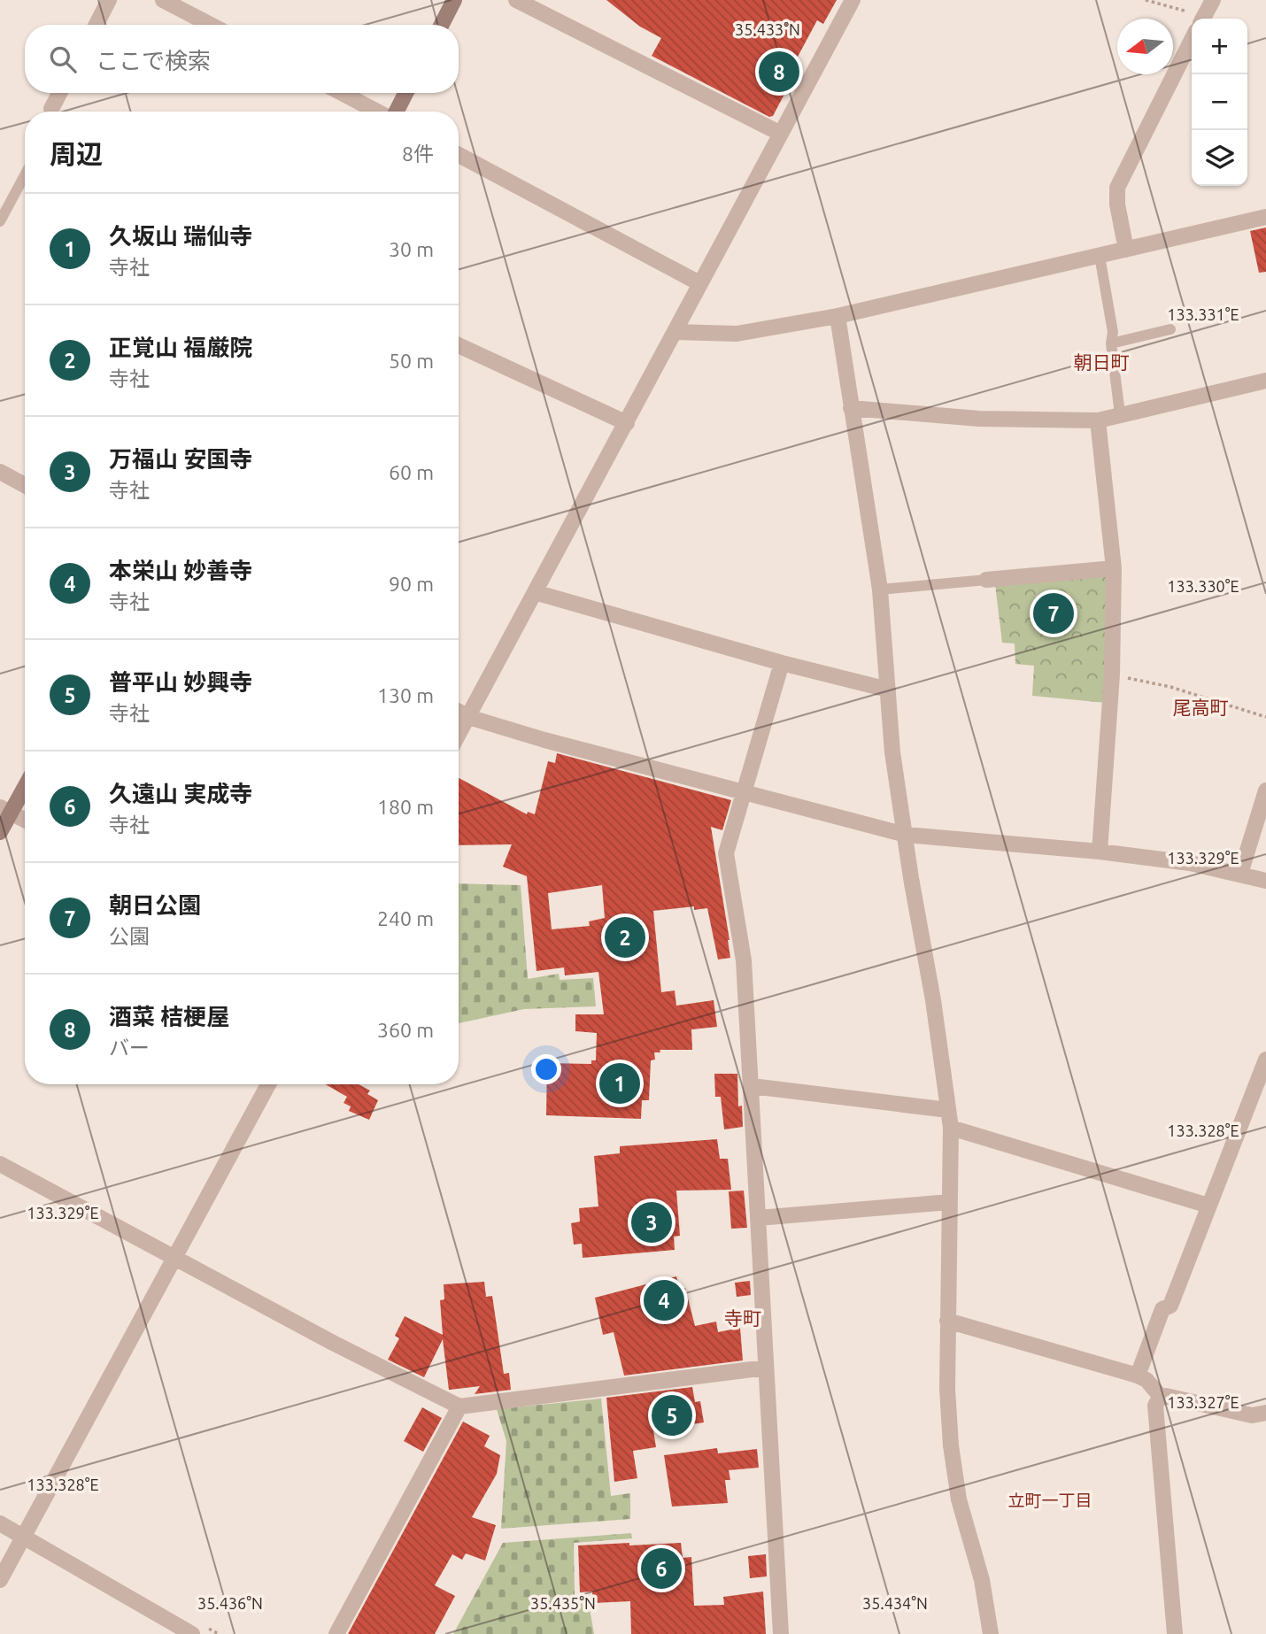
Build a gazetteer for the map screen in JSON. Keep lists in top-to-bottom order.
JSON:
{
  "districts": [
    "朝日町",
    "尾高町",
    "寺町",
    "立町一丁目"
  ],
  "north": "left",
  "page": {
    "map_buttons": ["+", "−"],
    "search": "ここで検索",
    "pins": [
      "8",
      "7",
      "2",
      "1",
      "3",
      "4",
      "5",
      "6"
    ],
    "heading": ["周辺", "8件"],
    "list": [
      {
        "mark": "1",
        "name": "久坂山 瑞仙寺",
        "note": "寺社",
        "value": "30 m"
      },
      {
        "mark": "2",
        "name": "正覚山 福厳院",
        "note": "寺社",
        "value": "50 m"
      },
      {
        "mark": "3",
        "name": "万福山 安国寺",
        "note": "寺社",
        "value": "60 m"
      },
      {
        "mark": "4",
        "name": "本栄山 妙善寺",
        "note": "寺社",
        "value": "90 m"
      },
      {
        "mark": "5",
        "name": "普平山 妙興寺",
        "note": "寺社",
        "value": "130 m"
      },
      {
        "mark": "6",
        "name": "久遠山 実成寺",
        "note": "寺社",
        "value": "180 m"
      },
      {
        "mark": "7",
        "name": "朝日公園",
        "note": "公園",
        "value": "240 m"
      },
      {
        "mark": "8",
        "name": "酒菜 桔梗屋",
        "note": "バー",
        "value": "360 m"
      }
    ]
  },
  "coordinates": [
    "35.433°N",
    "133.331°E",
    "133.330°E",
    "133.329°E",
    "133.328°E",
    "133.327°E",
    "35.436°N",
    "35.435°N",
    "35.434°N"
  ]
}
